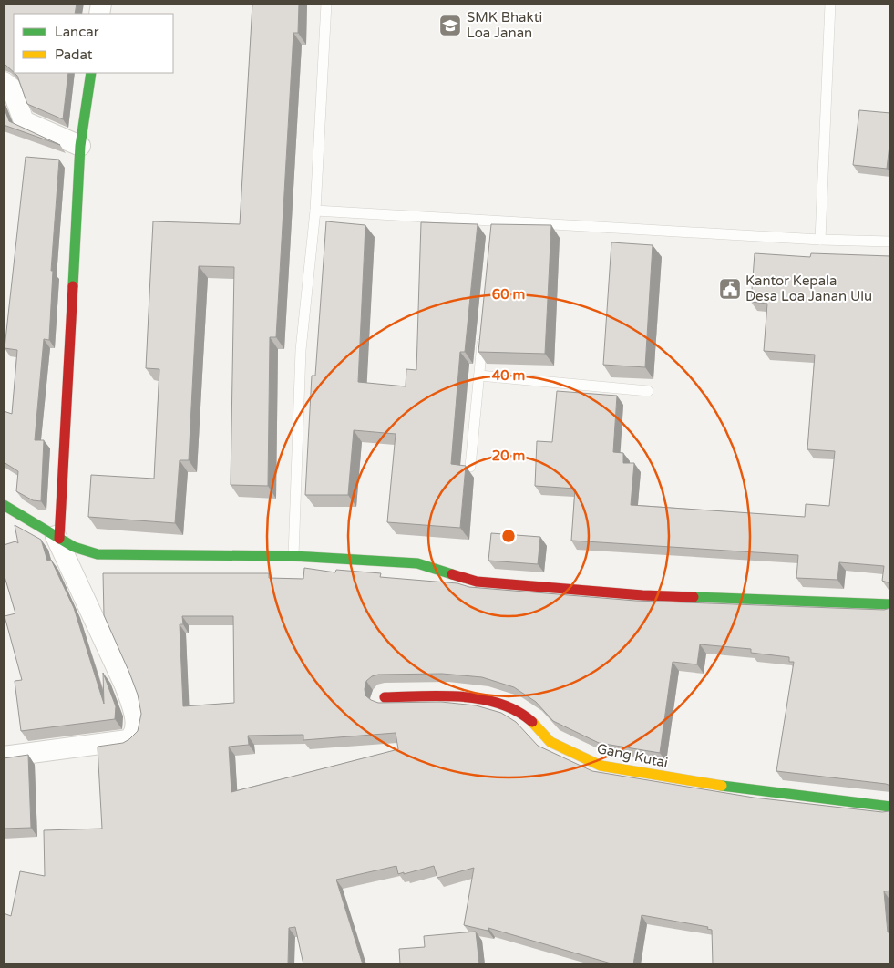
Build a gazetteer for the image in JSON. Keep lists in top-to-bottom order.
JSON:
{
  "streets": {
    "street": ["Gang Kutai"]
  },
  "places": {
    "school or university": ["SMK Bhakti Loa Janan"],
    "public building": ["Kantor Kepala Desa Loa Janan Ulu"]
  },
  "legend": ["Lancar", "Padat"],
  "rings": ["60 m", "40 m", "20 m"]
}
